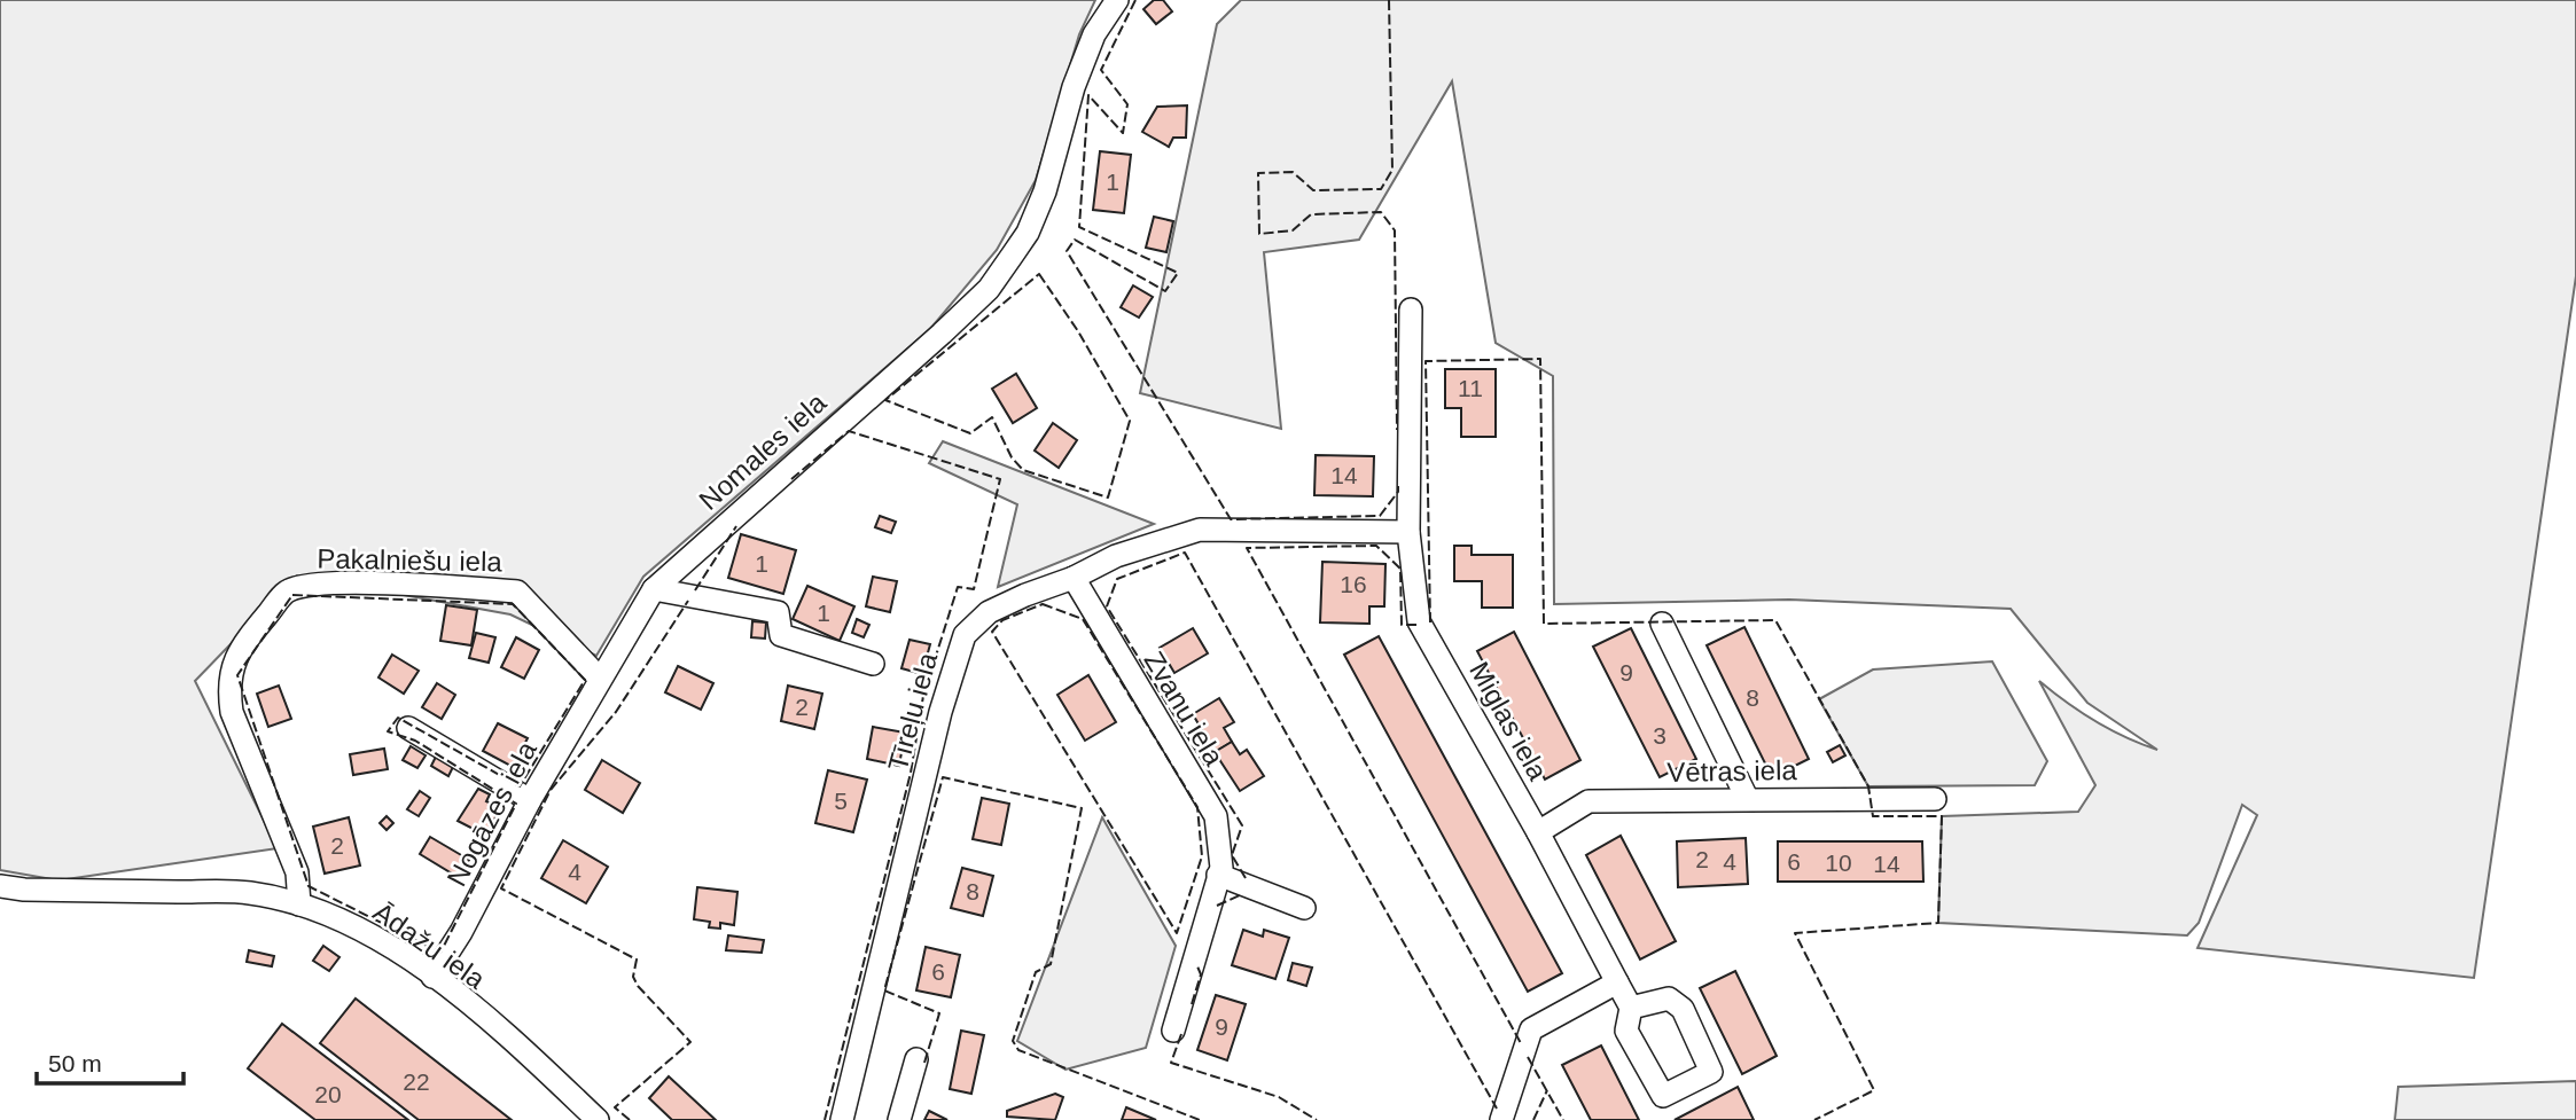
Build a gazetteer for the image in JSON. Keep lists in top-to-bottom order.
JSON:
{
  "streets": {
    "street": [
      "Nomales iela",
      "Pakalniešu iela",
      "Zvanu iela",
      "Tīreļu iela",
      "Miglas iela",
      "Vētras iela",
      "Nogāzes iela",
      "Ādažu iela"
    ]
  },
  "crossings": [
    ["Nomales iela", "Pakalniešu iela"],
    ["Nomales iela", "Nogāzes iela"],
    ["Pakalniešu iela", "Nogāzes iela"],
    ["Pakalniešu iela", "Ādažu iela"],
    ["Zvanu iela", "Tīreļu iela"],
    ["Tīreļu iela", "Miglas iela"],
    ["Miglas iela", "Vētras iela"],
    ["Nogāzes iela", "Ādažu iela"]
  ],
  "house_numbers": [
    "1",
    "11",
    "14",
    "1",
    "16",
    "1",
    "9",
    "8",
    "2",
    "3",
    "5",
    "2",
    "2",
    "4",
    "6",
    "10",
    "14",
    "4",
    "8",
    "6",
    "9",
    "22",
    "20"
  ],
  "scale_bar": "50 m"
}
